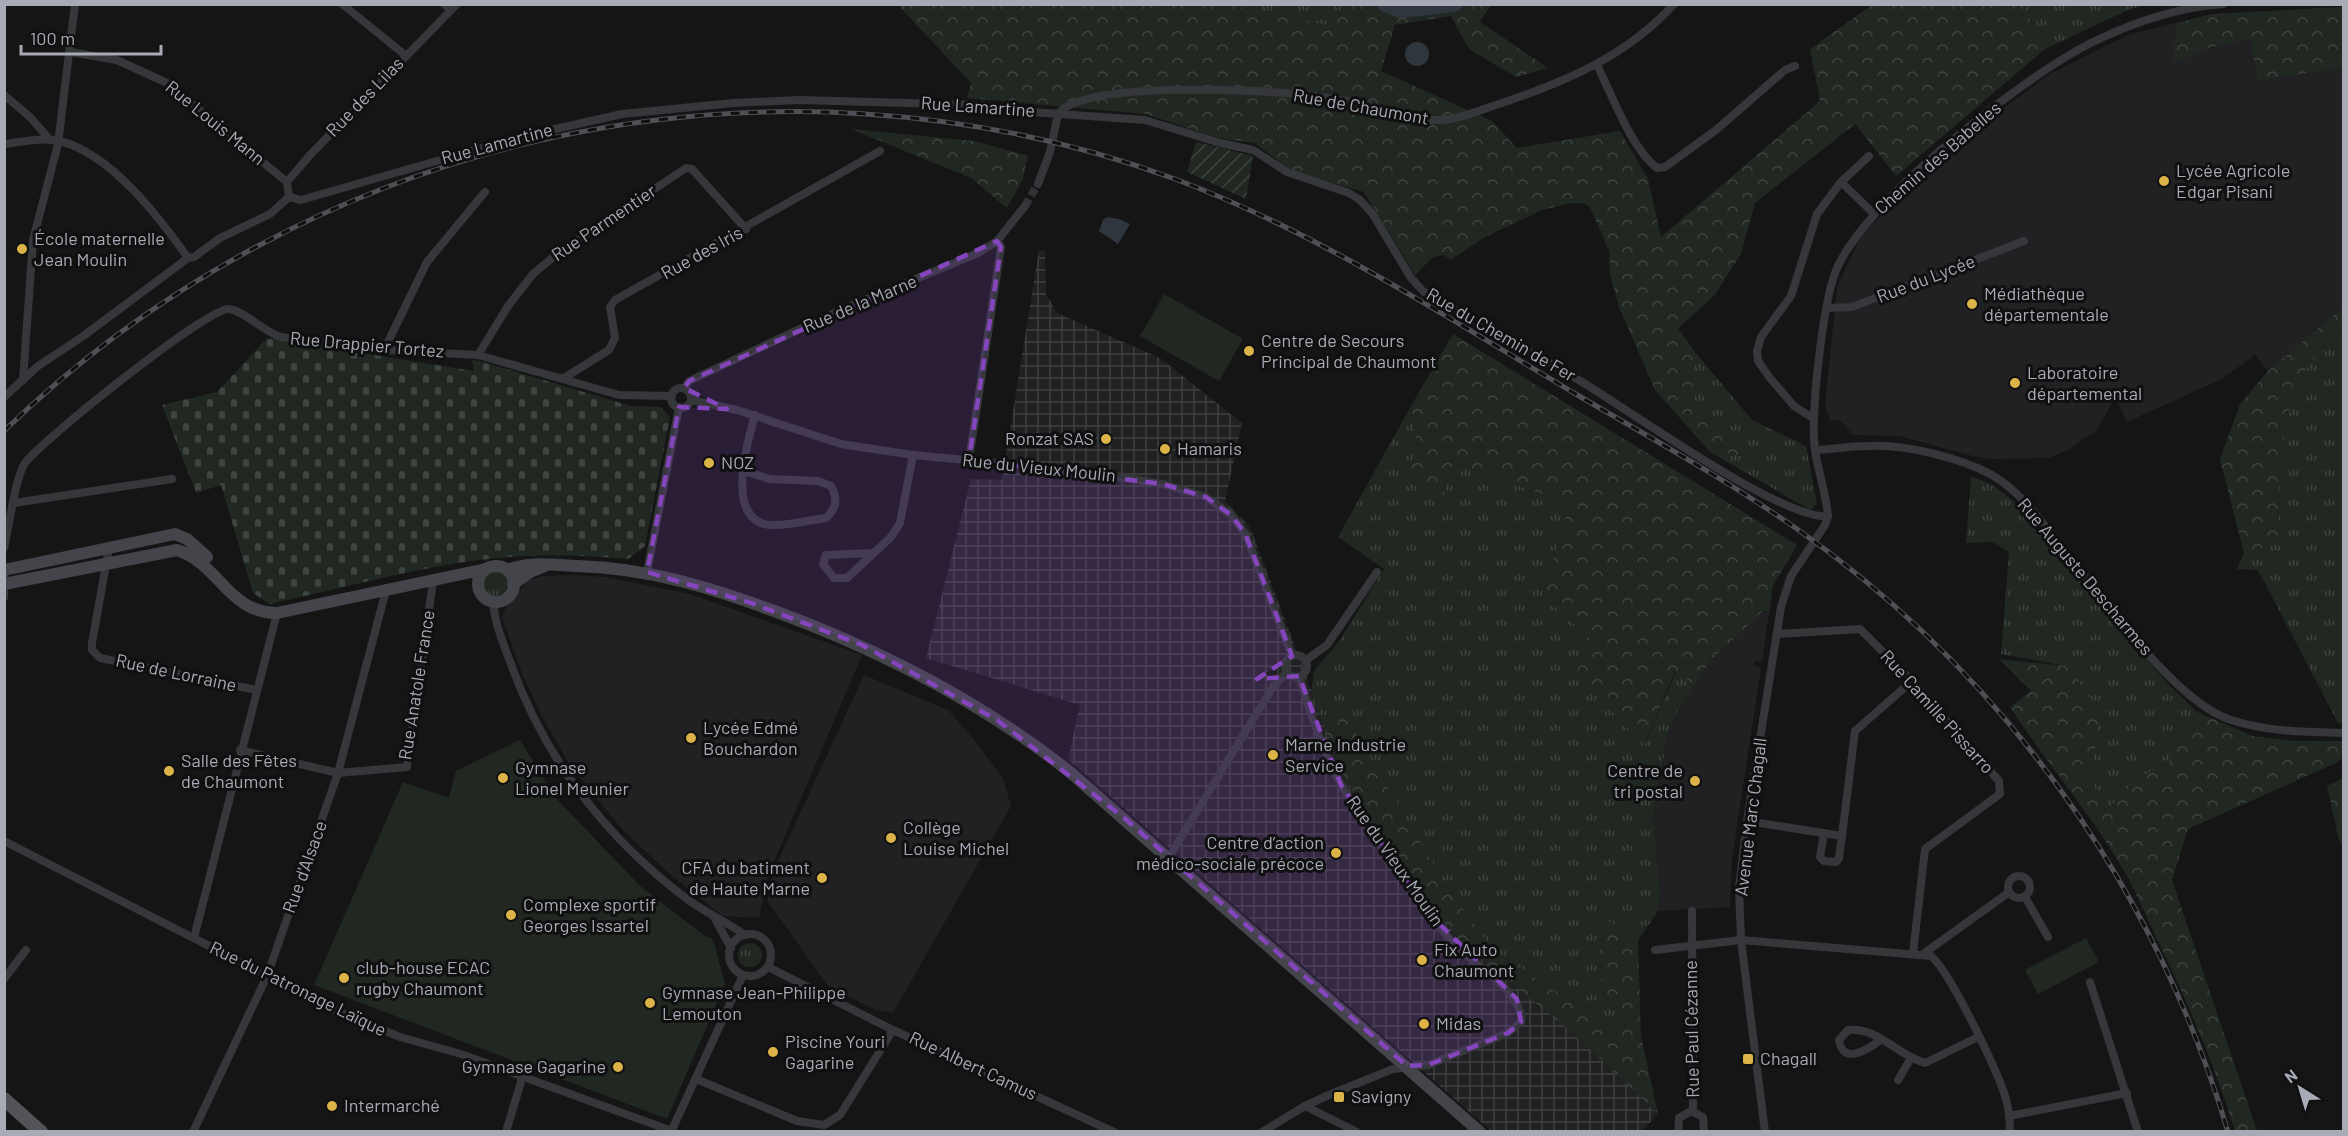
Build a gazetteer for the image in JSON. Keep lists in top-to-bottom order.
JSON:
{
  "streets": {
    "street": [
      "Rue des Lilas",
      "Rue Lamartine",
      "Rue de Chaumont",
      "Rue Louis Mann",
      "Chemin des Babelles",
      "Rue Parmentier",
      "Rue des Iris",
      "Rue du Lycée",
      "Rue de la Marne",
      "Rue du Chemin de Fer",
      "Rue Drappier Tortez",
      "Rue du Vieux Moulin",
      "Rue Auguste Descharmes",
      "Rue de Lorraine",
      "Rue Anatole France",
      "Rue Camille Pissarro",
      "Avenue Marc Chagall",
      "Rue d'Alsace",
      "Rue du Patronage Laïque",
      "Rue Paul Cézanne",
      "Rue Albert Camus"
    ]
  },
  "crossings": [
    ["Rue des Lilas", "Rue Louis Mann"],
    ["Rue Lamartine", "Rue de Chaumont"],
    ["Rue Lamartine", "Rue du Chemin de Fer"],
    ["Rue de Chaumont", "Rue du Chemin de Fer"],
    ["Chemin des Babelles", "Rue du Lycée"],
    ["Chemin des Babelles", "Rue du Chemin de Fer"],
    ["Chemin des Babelles", "Rue Auguste Descharmes"],
    ["Chemin des Babelles", "Avenue Marc Chagall"],
    ["Rue Parmentier", "Rue des Iris"],
    ["Rue Parmentier", "Rue Drappier Tortez"],
    ["Rue des Iris", "Rue Drappier Tortez"],
    ["Rue de la Marne", "Rue Drappier Tortez"],
    ["Rue de la Marne", "Rue du Vieux Moulin"],
    ["Rue du Chemin de Fer", "Avenue Marc Chagall"],
    ["Rue Drappier Tortez", "Rue du Vieux Moulin"],
    ["Rue Anatole France", "Rue d'Alsace"],
    ["Rue Camille Pissarro", "Avenue Marc Chagall"],
    ["Rue d'Alsace", "Rue du Patronage Laïque"]
  ],
  "places": {
    "other": [
      "Lycée Agricole Edgar Pisani",
      "École maternelle Jean Moulin",
      "Médiathèque départementale",
      "Centre de Secours Principal de Chaumont",
      "Laboratoire départemental",
      "Ronzat SAS",
      "Hamaris",
      "NOZ",
      "Lycée Edmé Bouchardon",
      "Marne Industrie Service",
      "Salle des Fêtes de Chaumont",
      "Gymnase Lionel Meunier",
      "Centre de tri postal",
      "Collège Louise Michel",
      "Centre d’action médico-sociale précoce",
      "CFA du batiment de Haute Marne",
      "Complexe sportif Georges Issartel",
      "Fix Auto Chaumont",
      "club-house ECAC rugby Chaumont",
      "Gymnase Jean-Philippe Lemouton",
      "Midas",
      "Piscine Youri Gagarine",
      "Gymnase Gagarine",
      "Intermarché"
    ],
    "transit": ["Chagall", "Savigny"]
  },
  "scale_bar": "100 m",
  "north": "top left"
}
